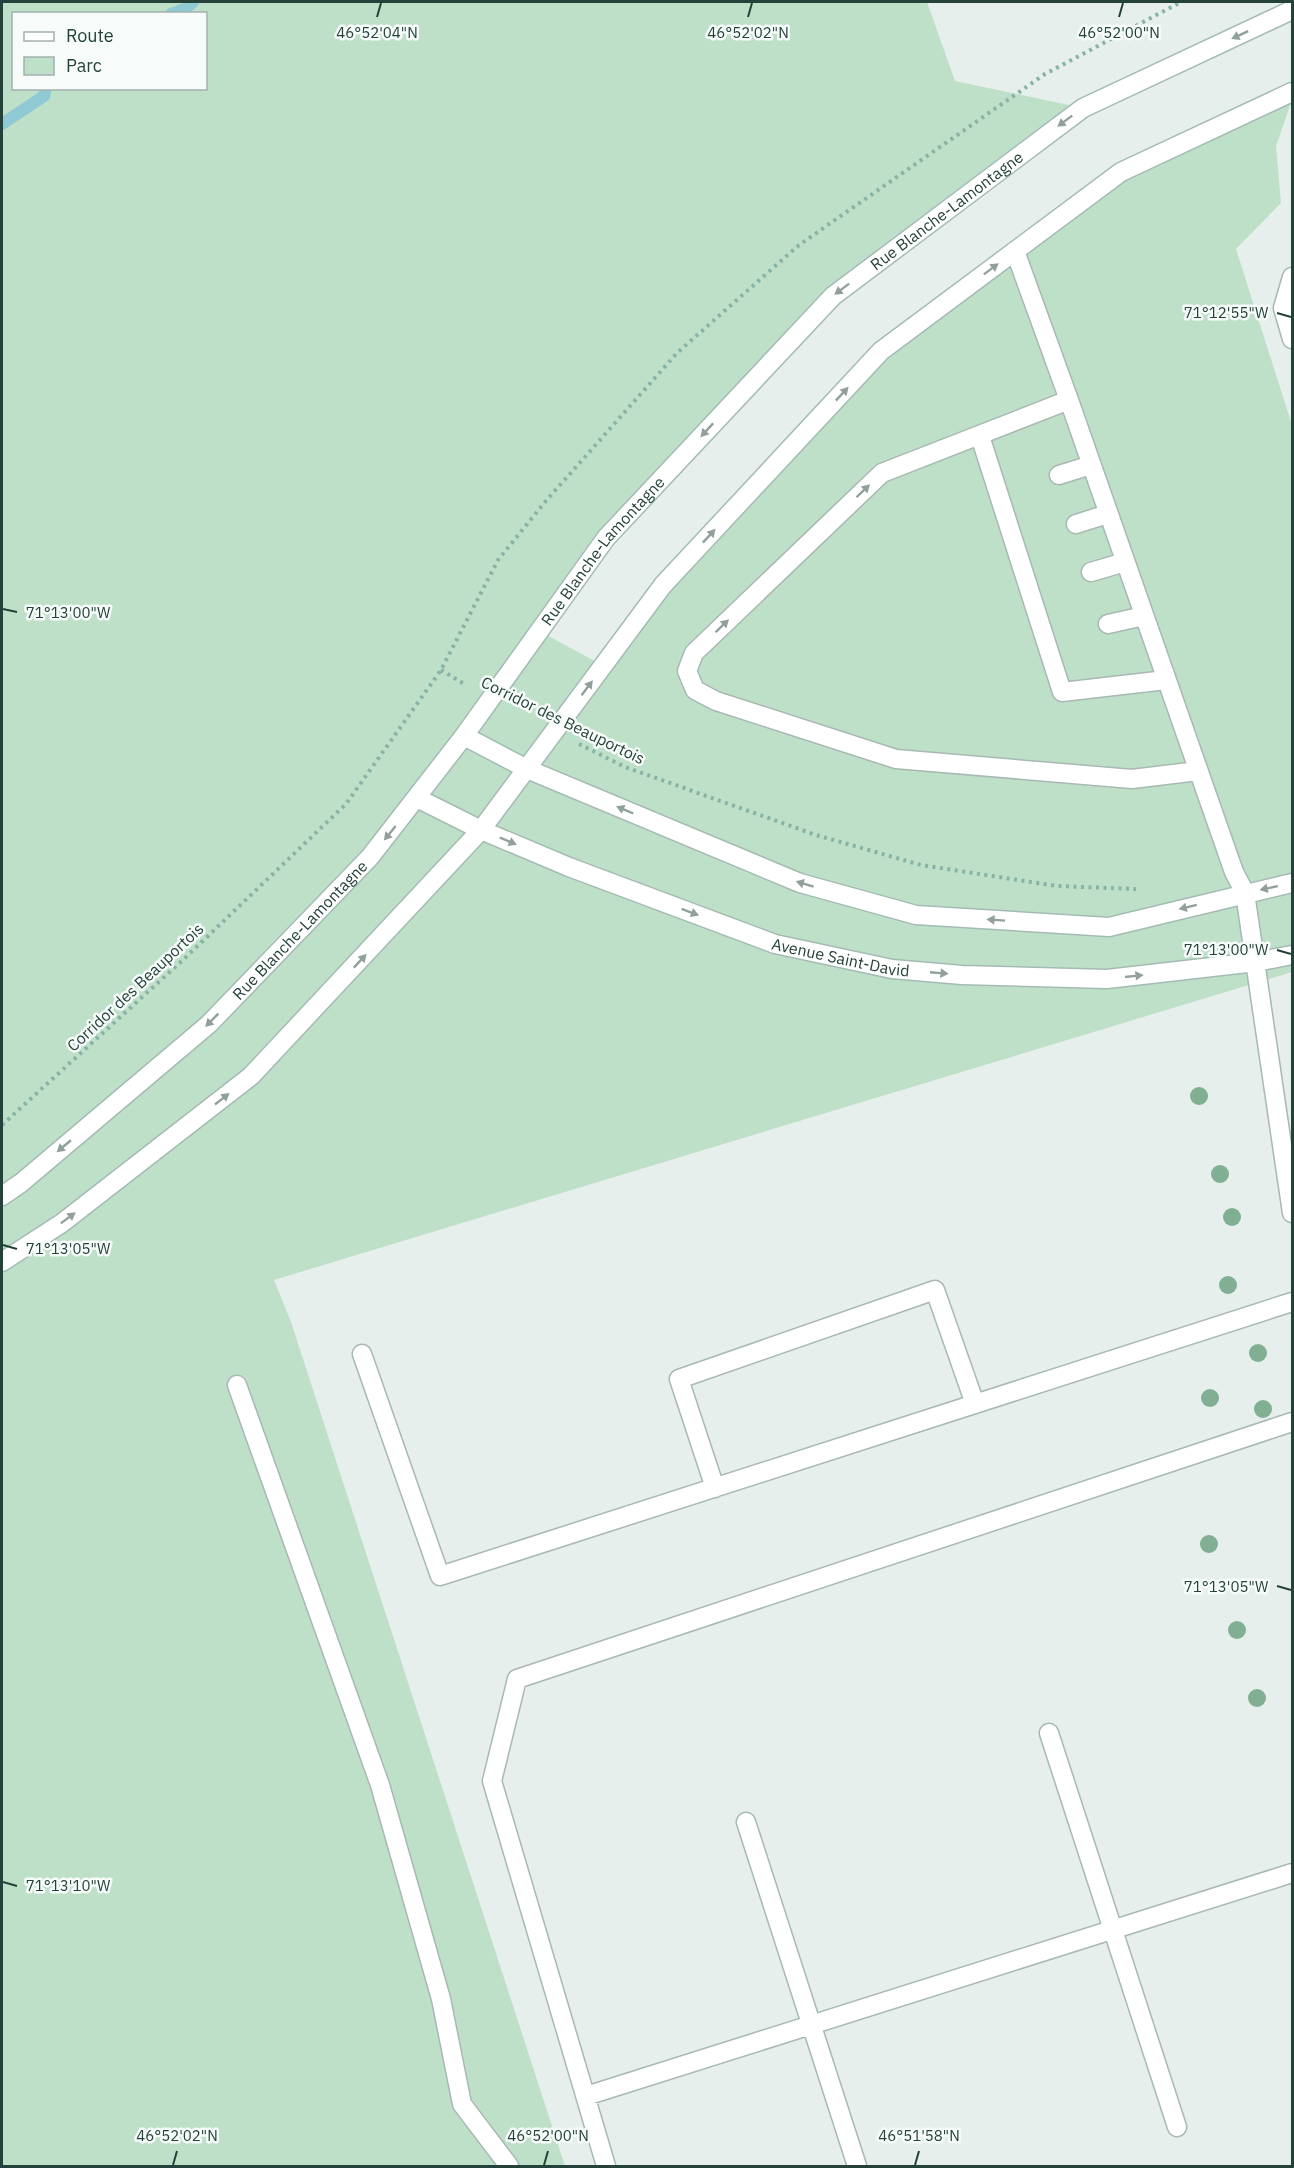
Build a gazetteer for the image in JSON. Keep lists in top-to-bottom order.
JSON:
{
  "streets": {
    "street": ["Rue Blanche-Lamontagne", "Avenue Saint-David"],
    "path": ["Corridor des Beauportois"]
  },
  "crossings": [
    ["Rue Blanche-Lamontagne", "Corridor des Beauportois"],
    ["Rue Blanche-Lamontagne", "Avenue Saint-David"]
  ],
  "legend": ["Route", "Parc"],
  "coordinates": [
    "46°52'02\"N",
    "46°52'00\"N",
    "46°52'04\"N",
    "71°12'55\"W",
    "71°13'00\"W",
    "71°13'05\"W",
    "71°13'10\"W",
    "46°51'58\"N"
  ]
}
